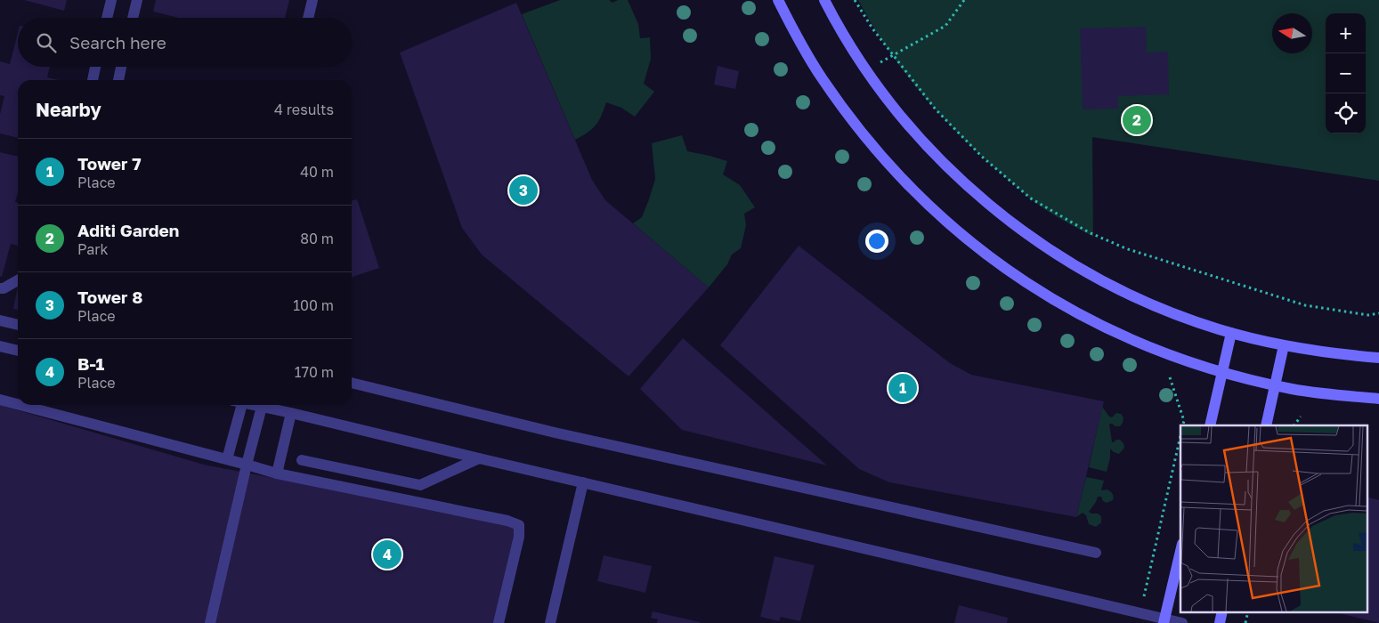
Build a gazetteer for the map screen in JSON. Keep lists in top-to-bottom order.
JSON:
{
  "north": "left",
  "page": {
    "map_buttons": ["+", "−"],
    "search": "Search here",
    "heading": ["Nearby", "4 results"],
    "pins": [
      "2",
      "3",
      "1",
      "4"
    ],
    "list": [
      {
        "mark": "1",
        "name": "Tower 7",
        "note": "Place",
        "value": "40 m"
      },
      {
        "mark": "2",
        "name": "Aditi Garden",
        "note": "Park",
        "value": "80 m"
      },
      {
        "mark": "3",
        "name": "Tower 8",
        "note": "Place",
        "value": "100 m"
      },
      {
        "mark": "4",
        "name": "B-1",
        "note": "Place",
        "value": "170 m"
      }
    ]
  }
}
